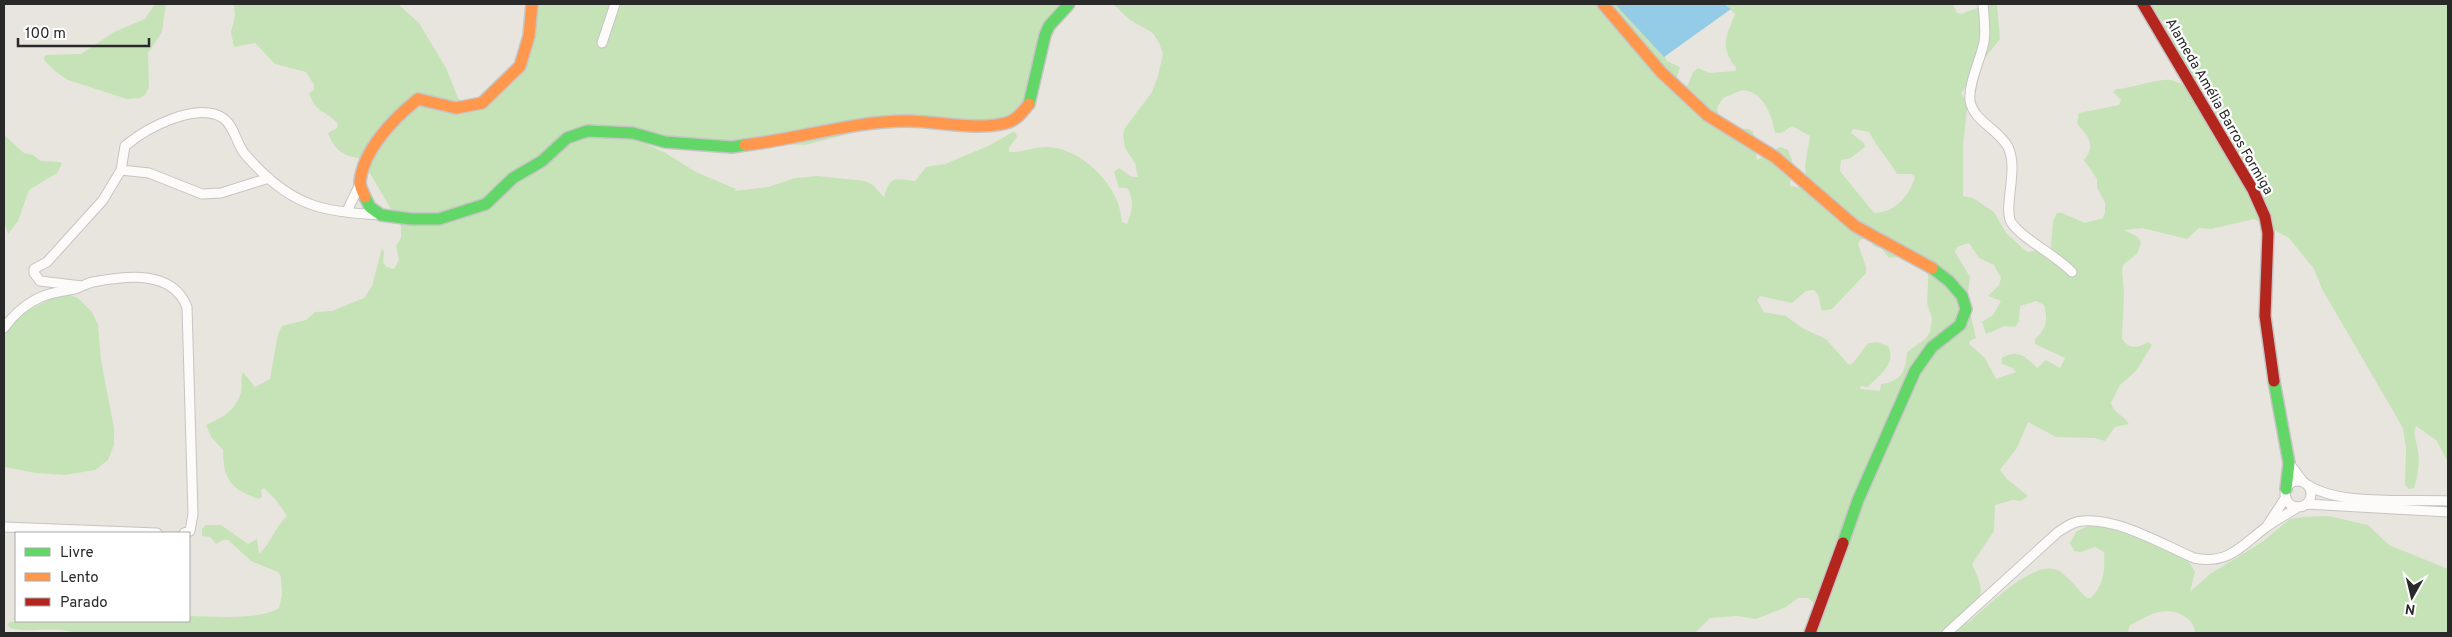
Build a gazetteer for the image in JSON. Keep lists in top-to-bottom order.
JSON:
{
  "streets": {
    "street": ["Alameda Amélia Barros Formiga"]
  },
  "legend": ["Livre", "Lento", "Parado"],
  "scale_bar": "100 m",
  "north": "bottom"
}
